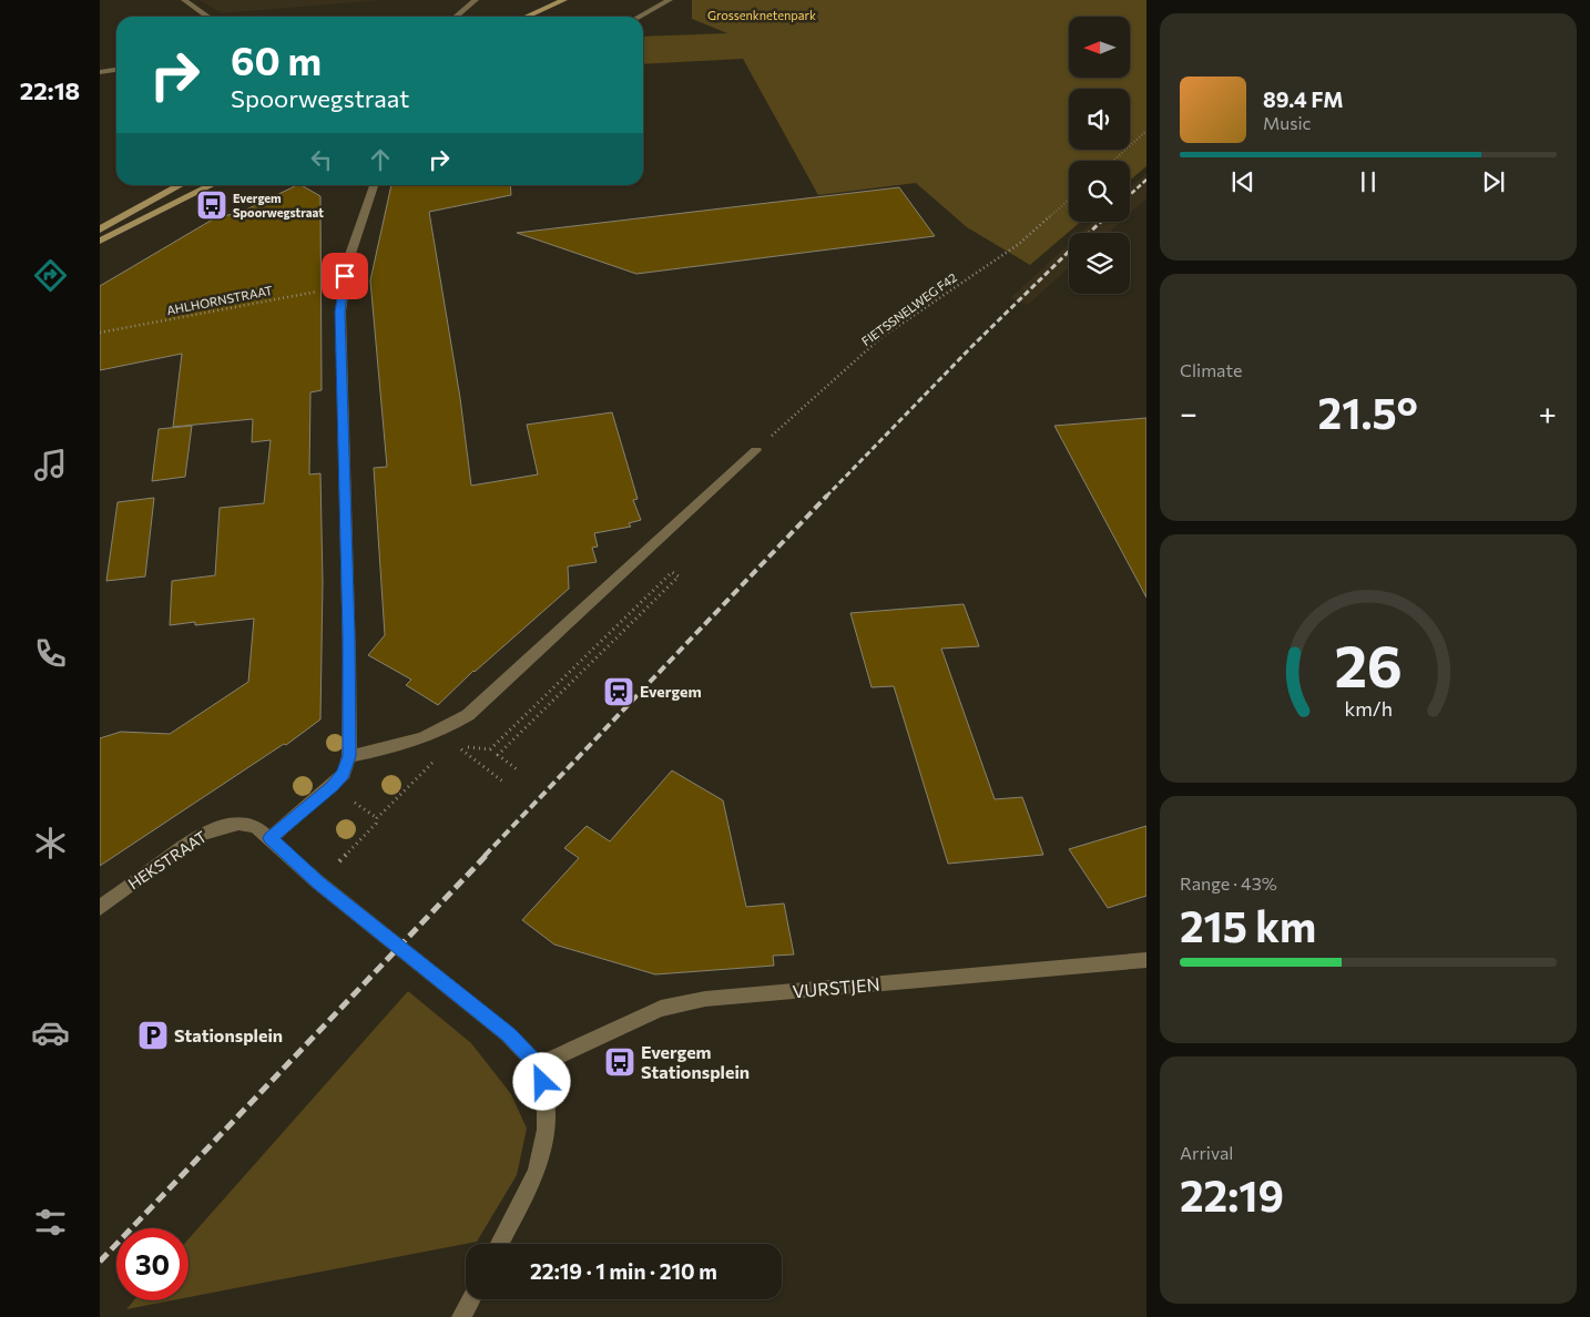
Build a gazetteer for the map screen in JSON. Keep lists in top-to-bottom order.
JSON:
{
  "streets": {
    "street": ["HEKSTRAAT", "VURSTJEN"],
    "path": ["AHLHORNSTRAAT", "FIETSSNELWEG F42"]
  },
  "parks": ["Grossenknetenpark"],
  "places": {
    "bus stop": ["Evergem Spoorwegstraat", "Evergem Stationsplein"],
    "station": ["Evergem"],
    "parking": ["Stationsplein"]
  },
  "north": "left",
  "page": {
    "tabs": "22:18",
    "turn": ["60 m", "Spoorwegstraat"],
    "song": ["89.4 FM", "Music"],
    "tile": [
      "Climate",
      ["Range · 43%", "215 km"],
      ["Arrival", "22:19"]
    ],
    "heat": ["−", "21.5°", "+"],
    "limit": "30",
    "trip": "22:19 · 1 min · 210 m",
    "gauge": ["26", "km/h"]
  }
}
